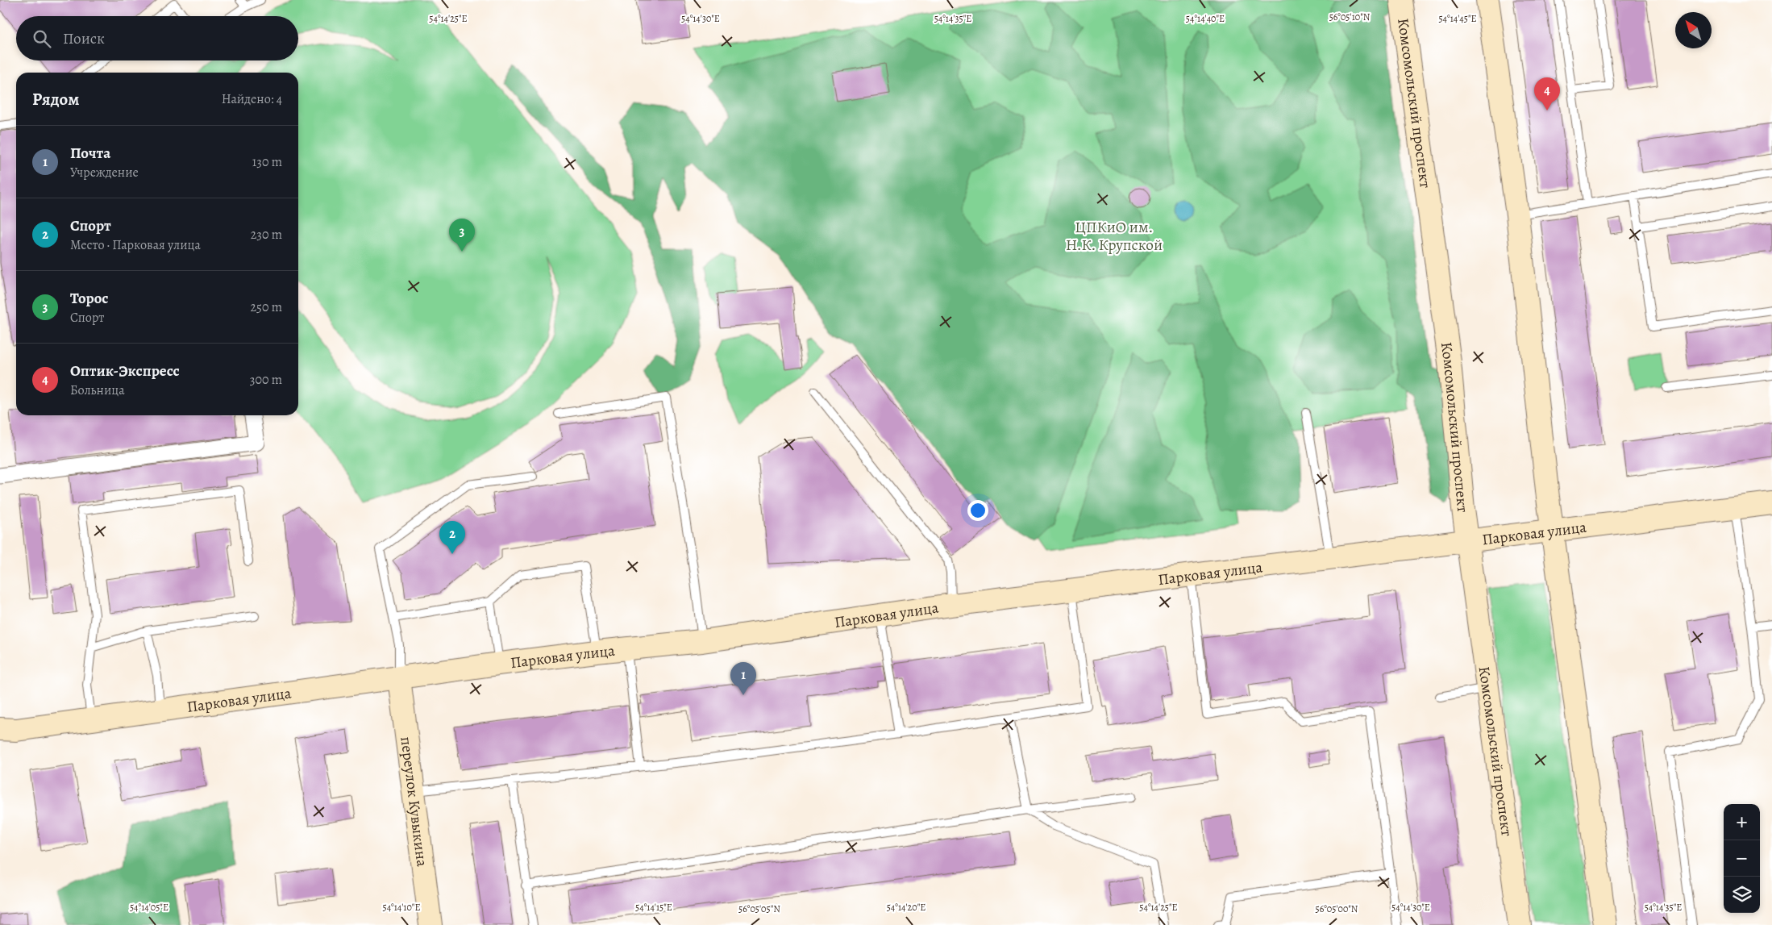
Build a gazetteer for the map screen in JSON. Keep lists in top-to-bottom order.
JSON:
{
  "streets": {
    "main road": ["Комсомольский проспект", "Парковая улица", "переулок Кувыкина"]
  },
  "crossings": [
    ["Комсомольский проспект", "Парковая улица"],
    ["Парковая улица", "переулок Кувыкина"]
  ],
  "parks": ["ЦПКиО им. Н.К. Крупской"],
  "north": "top left",
  "page": {
    "search": "Поиск",
    "heading": ["Рядом", "Найдено: 4"],
    "pins": [
      "4",
      "3",
      "2",
      "1"
    ],
    "list": [
      {
        "mark": "1",
        "name": "Почта",
        "note": "Учреждение",
        "value": "130 m"
      },
      {
        "mark": "2",
        "name": "Спорт",
        "note": "Место · Парковая улица",
        "value": "230 m"
      },
      {
        "mark": "3",
        "name": "Торос",
        "note": "Спорт",
        "value": "250 m"
      },
      {
        "mark": "4",
        "name": "Оптик-Экспресс",
        "note": "Больница",
        "value": "300 m"
      }
    ],
    "map_buttons": ["+", "−"]
  },
  "coordinates": [
    "56°05'10\"N",
    "54°14'30\"E",
    "54°14'45\"E",
    "54°14'25\"E",
    "54°14'35\"E",
    "54°14'40\"E",
    "54°14'05\"E",
    "54°14'10\"E",
    "54°14'15\"E",
    "54°14'20\"E",
    "56°05'05\"N",
    "56°05'00\"N"
  ]
}
